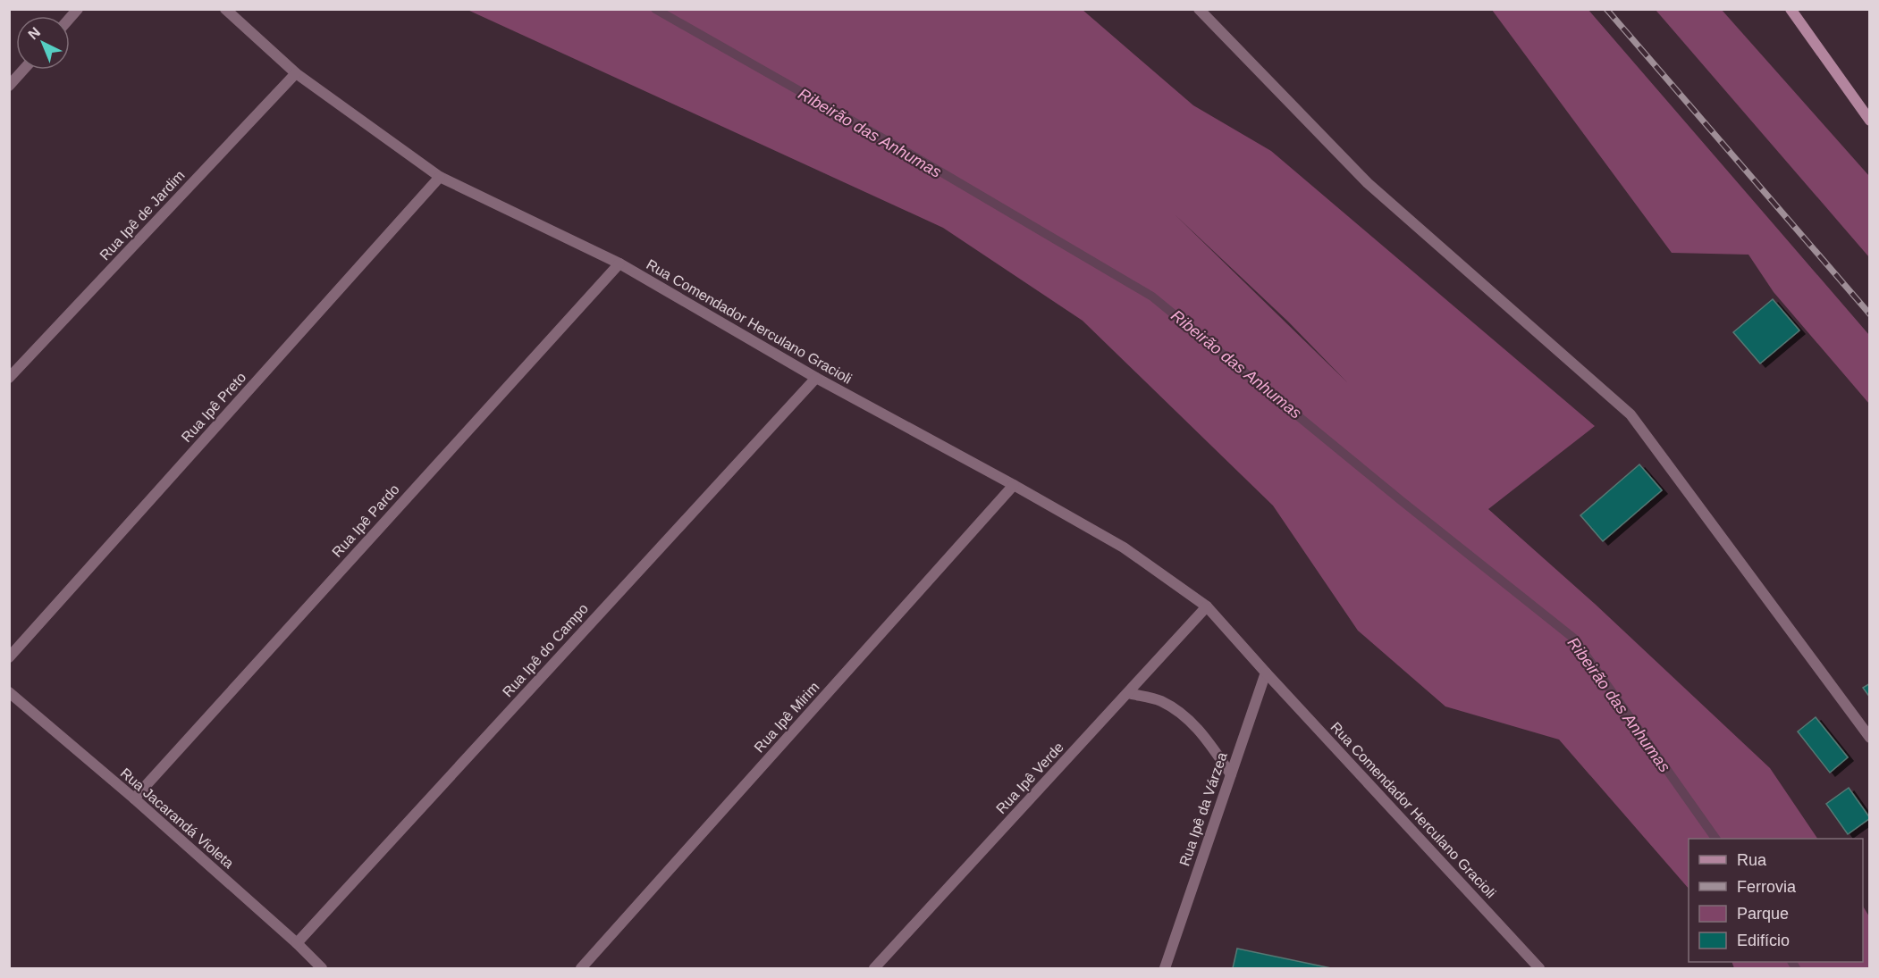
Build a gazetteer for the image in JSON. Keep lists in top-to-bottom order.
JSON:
{
  "streets": {
    "street": [
      "Rua Ipê de Jardim",
      "Rua Comendador Herculano Gracioli",
      "Rua Ipê Preto",
      "Rua Ipê Pardo",
      "Rua Ipê do Campo",
      "Rua Ipê Mirim",
      "Rua Ipê Verde",
      "Rua Ipê da Várzea",
      "Rua Jacarandá Violeta"
    ]
  },
  "crossings": [
    ["Rua Ipê de Jardim", "Rua Comendador Herculano Gracioli"],
    ["Rua Comendador Herculano Gracioli", "Rua Ipê Preto"],
    ["Rua Comendador Herculano Gracioli", "Rua Ipê Pardo"],
    ["Rua Comendador Herculano Gracioli", "Rua Ipê do Campo"],
    ["Rua Comendador Herculano Gracioli", "Rua Ipê Mirim"],
    ["Rua Comendador Herculano Gracioli", "Rua Ipê Verde"],
    ["Rua Comendador Herculano Gracioli", "Rua Ipê da Várzea"],
    ["Rua Ipê Pardo", "Rua Jacarandá Violeta"],
    ["Rua Ipê do Campo", "Rua Jacarandá Violeta"]
  ],
  "water": ["Ribeirão das Anhumas"],
  "legend": [
    "Rua",
    "Ferrovia",
    "Parque",
    "Edifício"
  ],
  "north": "top left"
}
